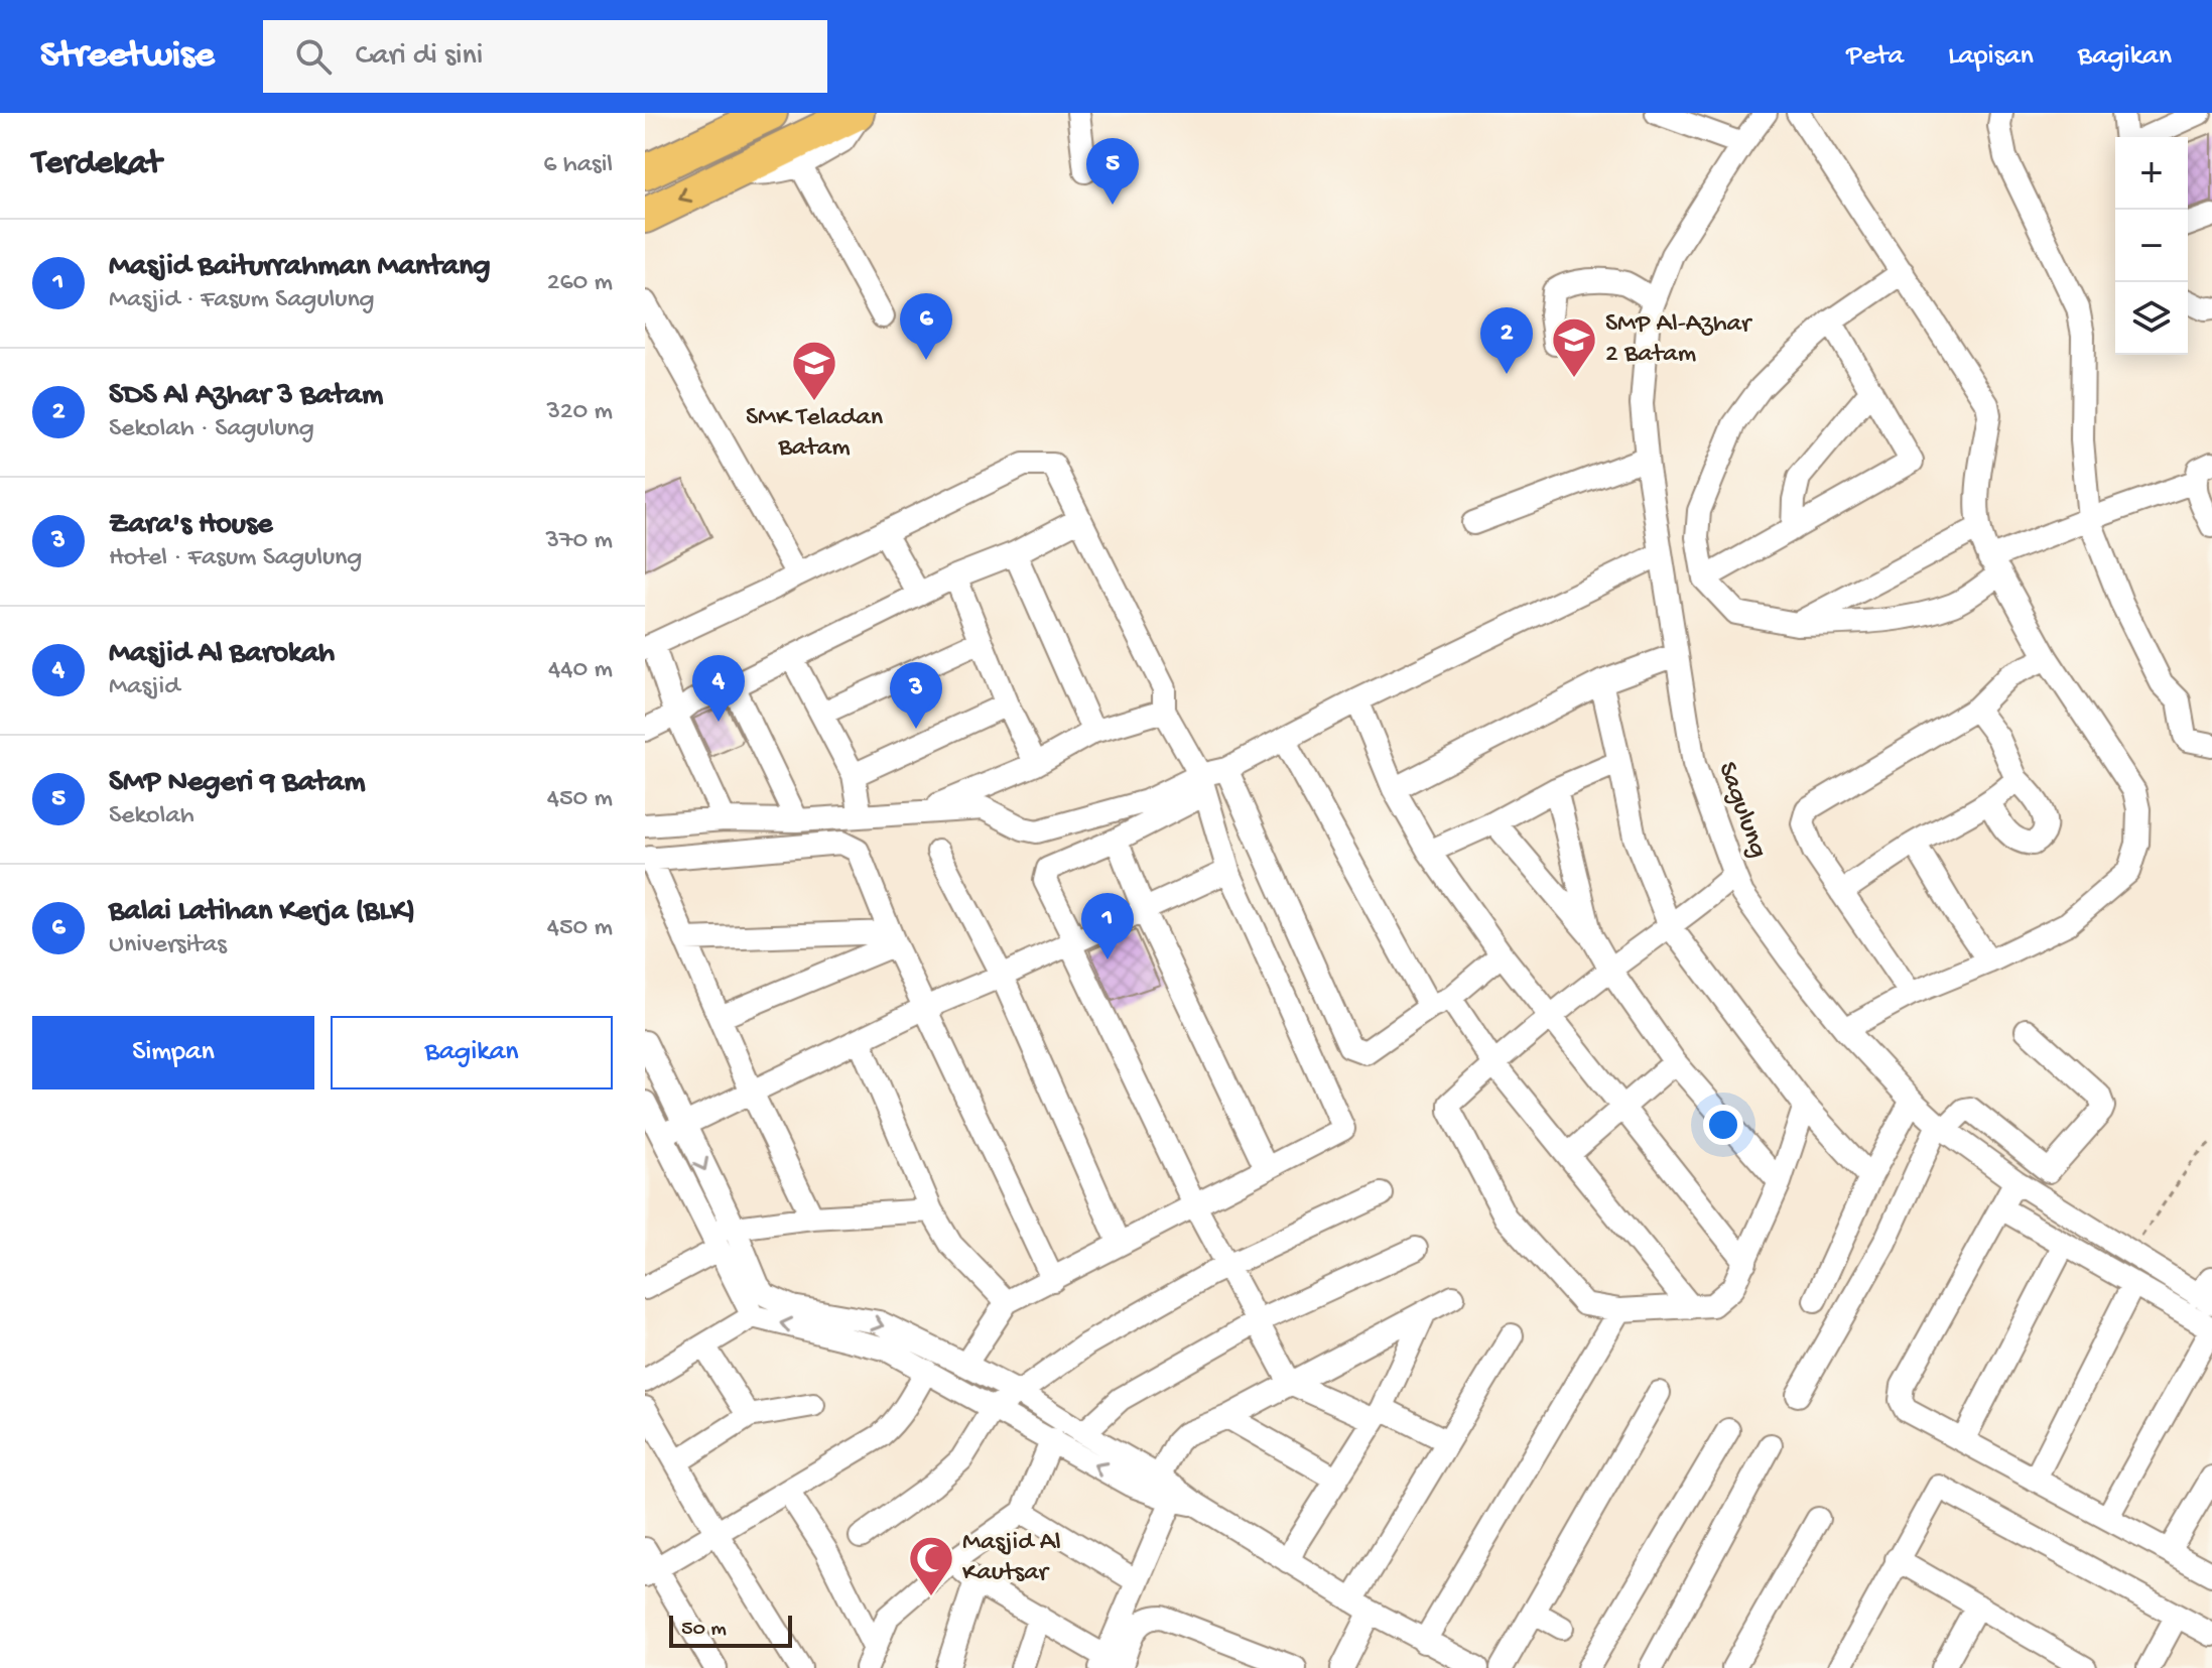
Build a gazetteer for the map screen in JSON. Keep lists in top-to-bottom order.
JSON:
{
  "streets": {
    "street": ["Sagulung"]
  },
  "places": {
    "school or university": ["SMP Al-Azhar 2 Batam", "SMK Teladan Batam"],
    "mosque": ["Masjid Al Kautsar"]
  },
  "scale_bar": "50 m",
  "page": {
    "header": "Streetwise",
    "search": "Cari di sini",
    "nav": ["Peta", "Lapisan", "Bagikan"],
    "heading": ["Terdekat", "6 hasil"],
    "map_buttons": ["+", "−"],
    "pins": [
      "5",
      "6",
      "2",
      "4",
      "3",
      "1"
    ],
    "list": [
      {
        "mark": "1",
        "name": "Masjid Baiturrahman Mantang",
        "note": "Masjid · Fasum Sagulung",
        "value": "260 m"
      },
      {
        "mark": "2",
        "name": "SDS Al Azhar 3 Batam",
        "note": "Sekolah · Sagulung",
        "value": "320 m"
      },
      {
        "mark": "3",
        "name": "Zara's House",
        "note": "Hotel · Fasum Sagulung",
        "value": "370 m"
      },
      {
        "mark": "4",
        "name": "Masjid Al Barokah",
        "note": "Masjid",
        "value": "440 m"
      },
      {
        "mark": "5",
        "name": "SMP Negeri 9 Batam",
        "note": "Sekolah",
        "value": "450 m"
      },
      {
        "mark": "6",
        "name": "Balai Latihan Kerja (BLK)",
        "note": "Universitas",
        "value": "450 m"
      }
    ],
    "buttons": ["Simpan", "Bagikan"],
    "scale": "50 m"
  }
}
